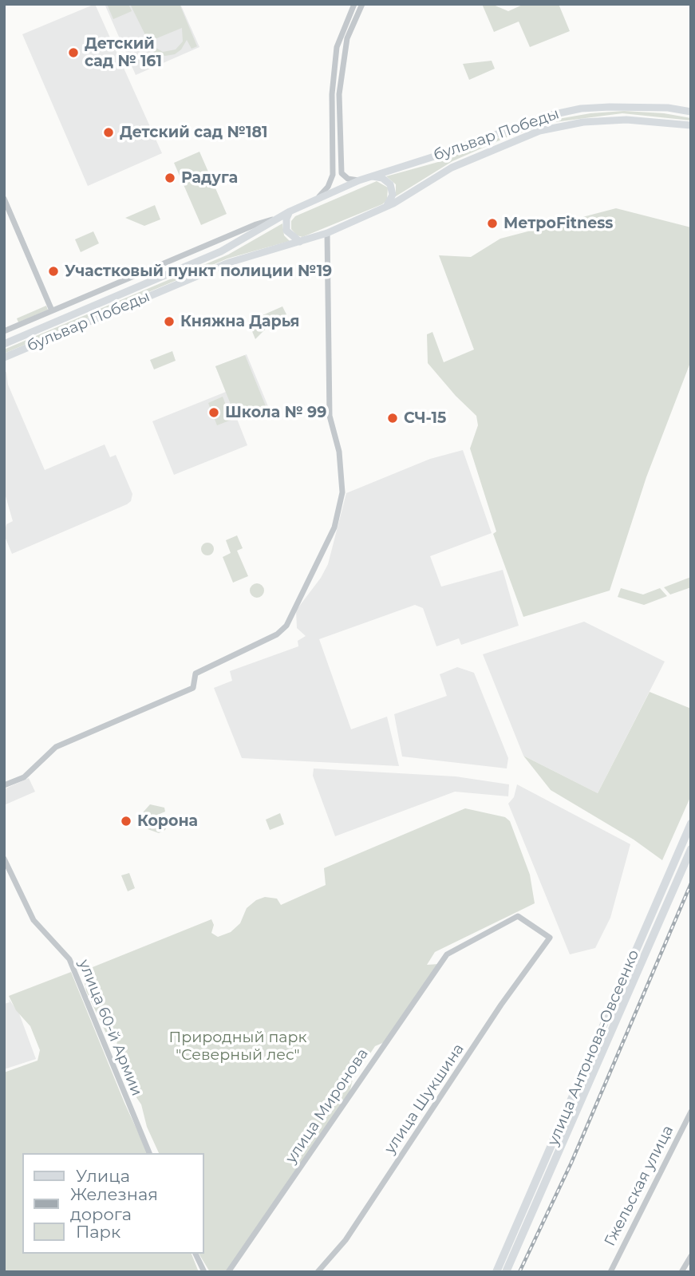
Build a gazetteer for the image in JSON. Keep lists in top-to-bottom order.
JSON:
{
  "streets": {
    "highway": ["улица Антонова-Овсеенко"],
    "main road": ["бульвар Победы"],
    "street": [
      "улица 60-й Армии",
      "улица Шукшина",
      "улица Миронова",
      "Гжельская улица"
    ]
  },
  "crossings": [
    ["улица Шукшина", "улица Миронова"]
  ],
  "parks": ["Природный парк \"Северный лес\""],
  "places": [
    "Детский сад № 161",
    "Детский сад №181",
    "Радуга",
    "МетроFitness",
    "Участковый пункт полиции №19",
    "Княжна Дарья",
    "Школа № 99",
    "СЧ-15",
    "Корона"
  ],
  "legend": ["Улица", "Железная дорога", "Парк"]
}
